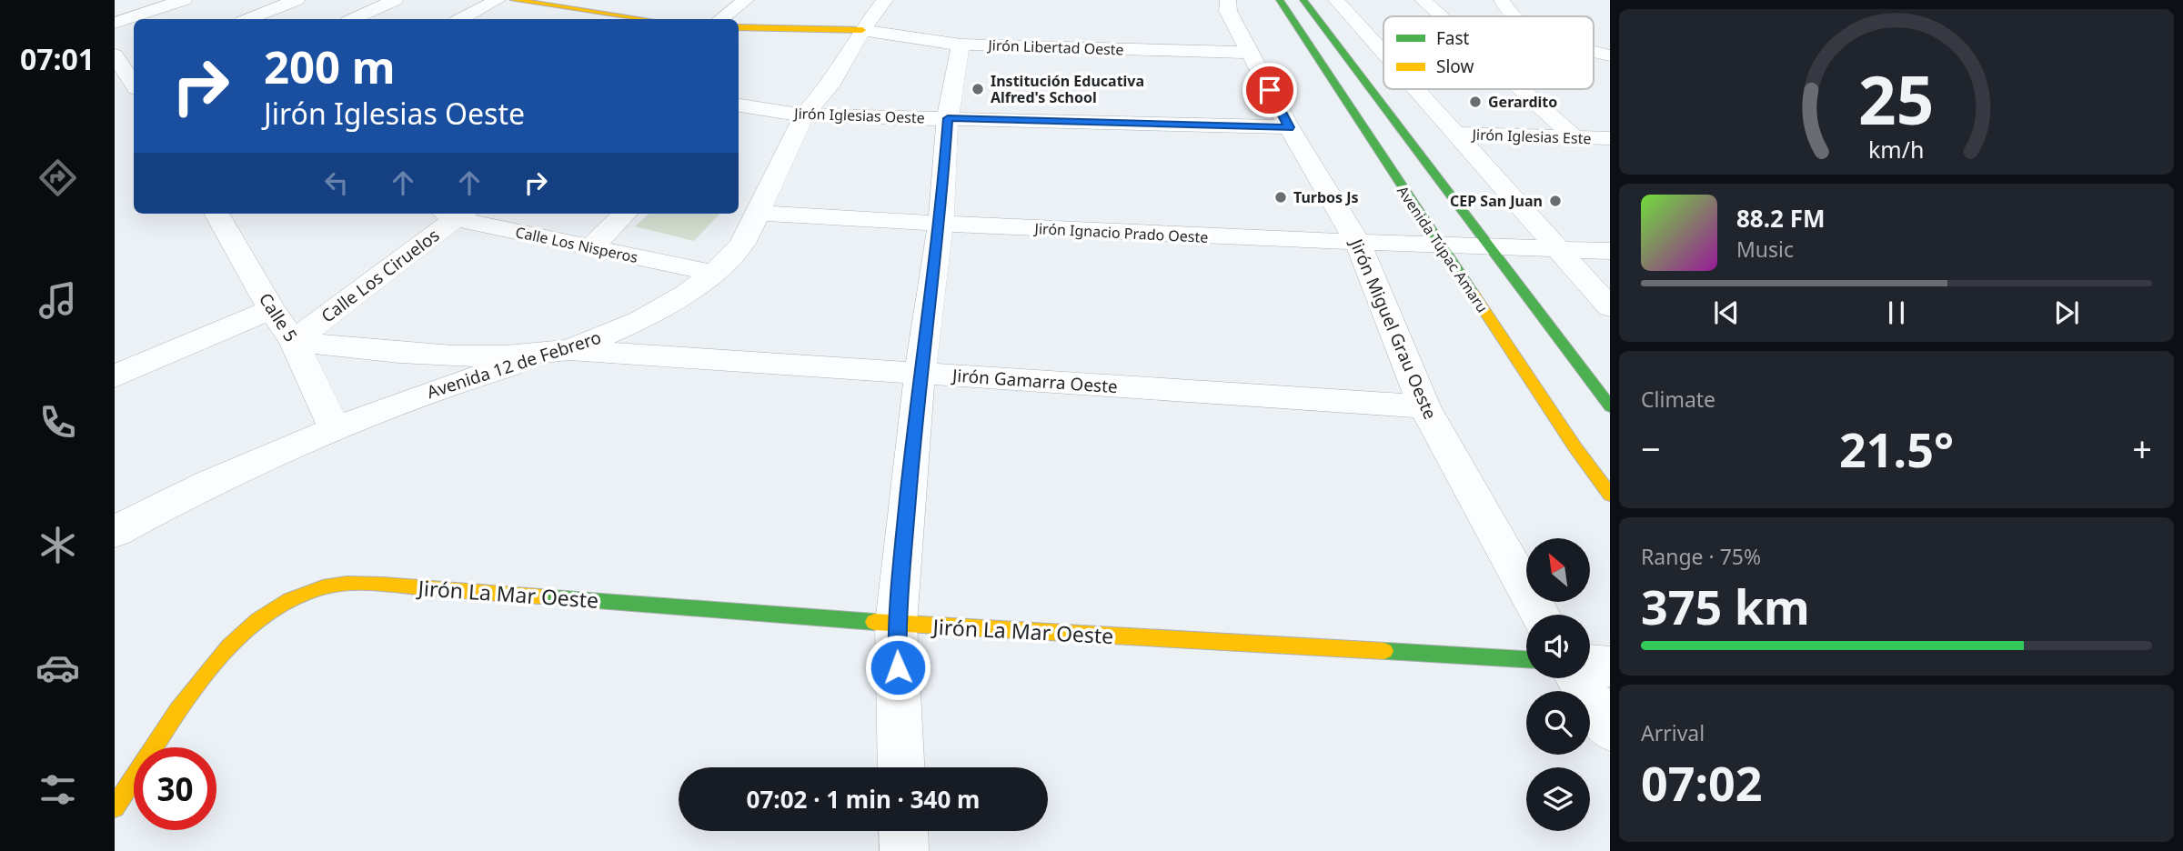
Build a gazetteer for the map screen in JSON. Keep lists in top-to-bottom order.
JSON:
{
  "streets": {
    "main road": ["Avenida Túpac Amaru", "Jirón La Mar Oeste"],
    "street": [
      "Jirón Libertad Oeste",
      "Jirón Iglesias Oeste",
      "Jirón Iglesias Este",
      "Jirón Ignacio Prado Oeste",
      "Calle Los Nisperos",
      "Calle Los Ciruelos",
      "Calle 5",
      "Jirón Miguel Grau Oeste",
      "Avenida 12 de Febrero",
      "Jirón Gamarra Oeste"
    ]
  },
  "crossings": [
    ["Jirón Libertad Oeste", "Jirón Miguel Grau Oeste"],
    ["Jirón Libertad Oeste", "Avenida 12 de Febrero"],
    ["Jirón Iglesias Oeste", "Jirón Miguel Grau Oeste"],
    ["Jirón Iglesias Oeste", "Avenida 12 de Febrero"],
    ["Jirón Ignacio Prado Oeste", "Avenida Túpac Amaru"],
    ["Jirón Ignacio Prado Oeste", "Jirón Miguel Grau Oeste"],
    ["Jirón Ignacio Prado Oeste", "Avenida 12 de Febrero"],
    ["Calle Los Nisperos", "Avenida 12 de Febrero"],
    ["Calle Los Ciruelos", "Calle 5"],
    ["Calle 5", "Avenida 12 de Febrero"],
    ["Jirón Miguel Grau Oeste", "Jirón Gamarra Oeste"],
    ["Avenida 12 de Febrero", "Jirón Gamarra Oeste"]
  ],
  "places": [
    "Institución Educativa Alfred's School",
    "Gerardito",
    "Turbos Js",
    "CEP San Juan"
  ],
  "legend": ["Fast", "Slow"],
  "north": "top left",
  "page": {
    "tabs": "07:01",
    "turn": ["200 m", "Jirón Iglesias Oeste"],
    "song": ["88.2 FM", "Music"],
    "tile": [
      "Climate",
      ["Range · 75%", "375 km"],
      ["Arrival", "07:02"]
    ],
    "heat": ["−", "21.5°", "+"],
    "limit": "30",
    "trip": "07:02 · 1 min · 340 m",
    "gauge": ["25", "km/h"]
  }
}
